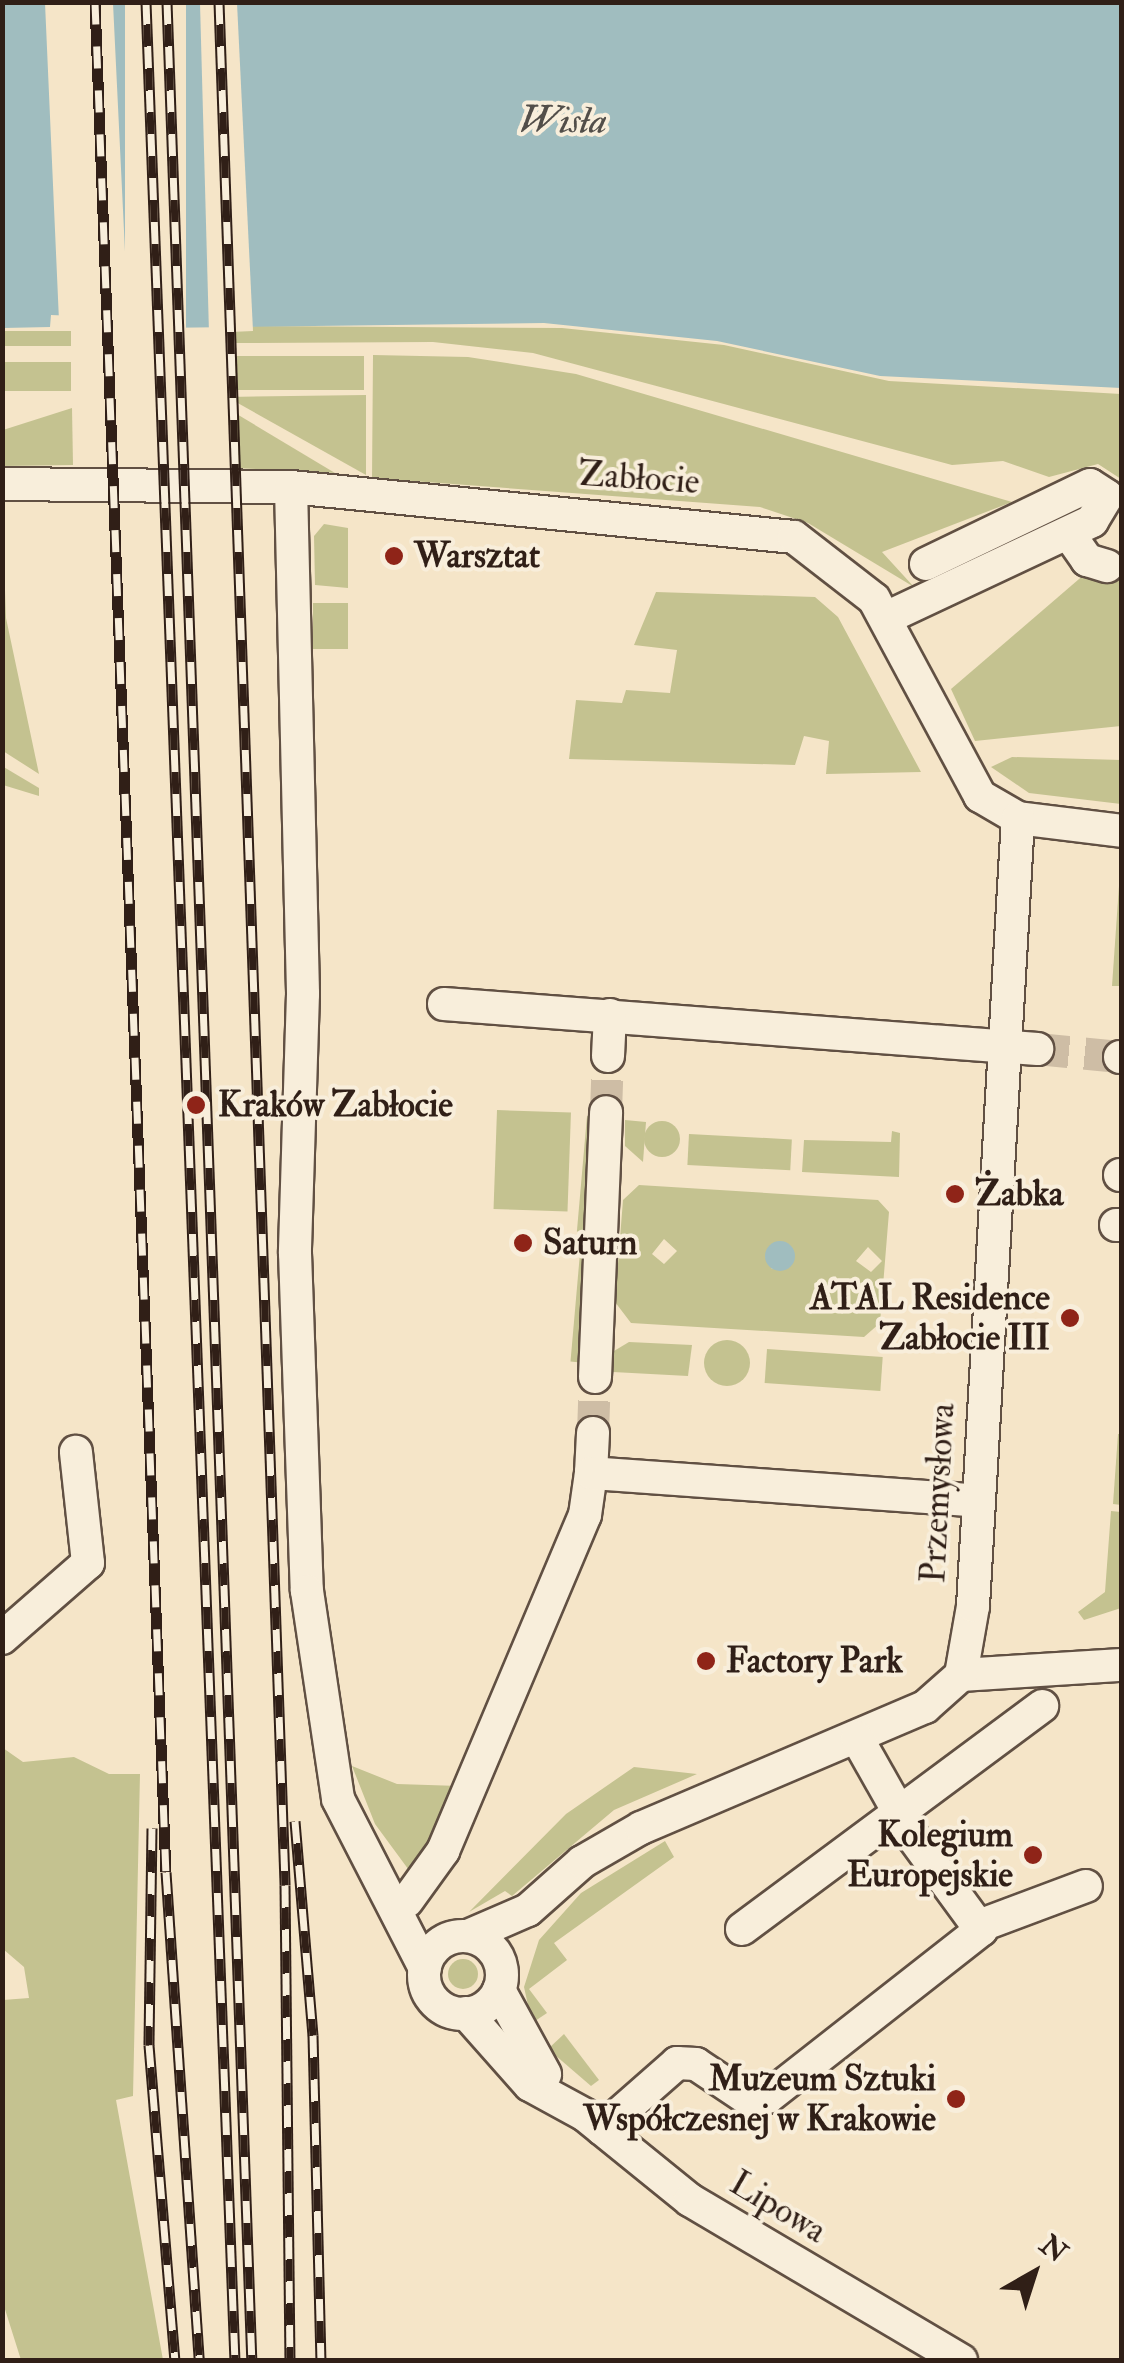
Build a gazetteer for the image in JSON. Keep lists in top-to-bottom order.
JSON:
{
  "streets": {
    "street": ["Zabłocie", "Przemysłowa", "Lipowa"]
  },
  "crossings": [
    ["Zabłocie", "Przemysłowa"]
  ],
  "water": ["Wisła"],
  "places": [
    "Warsztat",
    "Kraków Zabłocie",
    "Żabka",
    "Saturn",
    "ATAL Residence Zabłocie III",
    "Factory Park",
    "Kolegium Europejskie",
    "Muzeum Sztuki Współczesnej w Krakowie"
  ],
  "north": "top right"
}
